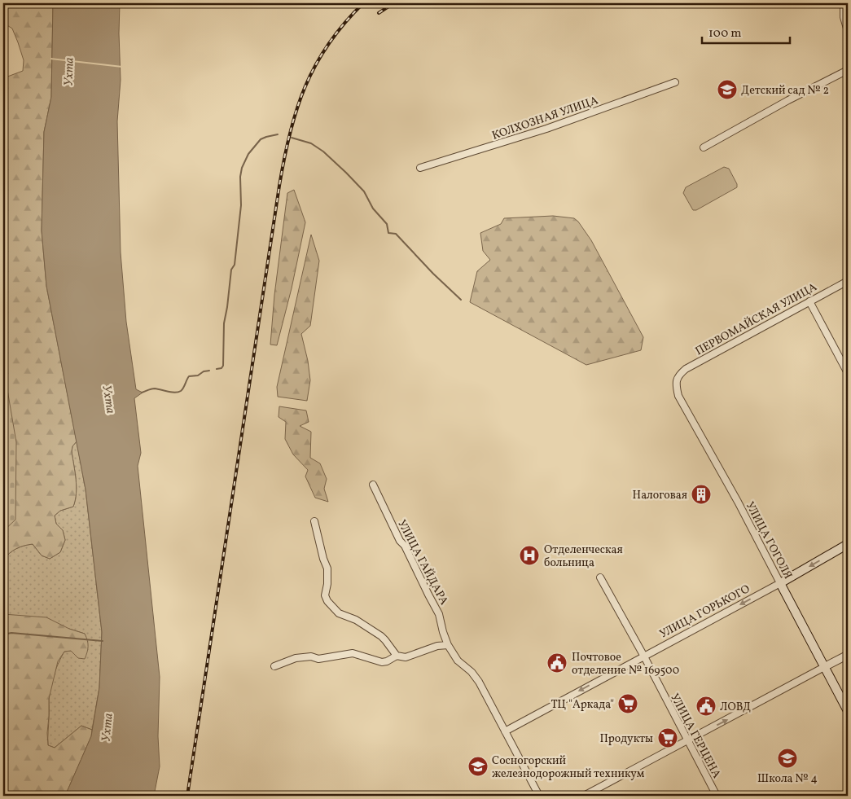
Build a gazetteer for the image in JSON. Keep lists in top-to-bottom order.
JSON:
{
  "streets": {
    "main road": ["УЛИЦА ГОГОЛЯ", "УЛИЦА ГОРЬКОГО"],
    "street": [
      "КОЛХОЗНАЯ УЛИЦА",
      "ПЕРВОМАЙСКАЯ УЛИЦА",
      "УЛИЦА ГАЙДАРА",
      "УЛИЦА ГЕРЦЕНА"
    ]
  },
  "crossings": [
    ["ПЕРВОМАЙСКАЯ УЛИЦА", "УЛИЦА ГОГОЛЯ"],
    ["УЛИЦА ГОГОЛЯ", "УЛИЦА ГОРЬКОГО"],
    ["УЛИЦА ГАЙДАРА", "УЛИЦА ГОРЬКОГО"],
    ["УЛИЦА ГОРЬКОГО", "УЛИЦА ГЕРЦЕНА"]
  ],
  "one_way": ["УЛИЦА ГОРЬКОГО"],
  "water": ["Ухта"],
  "places": {
    "school or university": ["Детский сад № 2", "Школа № 4", "Сосногорский железнодорожный техникум"],
    "building": ["Налоговая"],
    "hospital": ["Отделенческая больница"],
    "public building": ["Почтовое отделение № 169500", "ЛОВД"],
    "supermarket": ["ТЦ \"Аркада\"", "Продукты"]
  },
  "scale_bar": "100 m"
}
